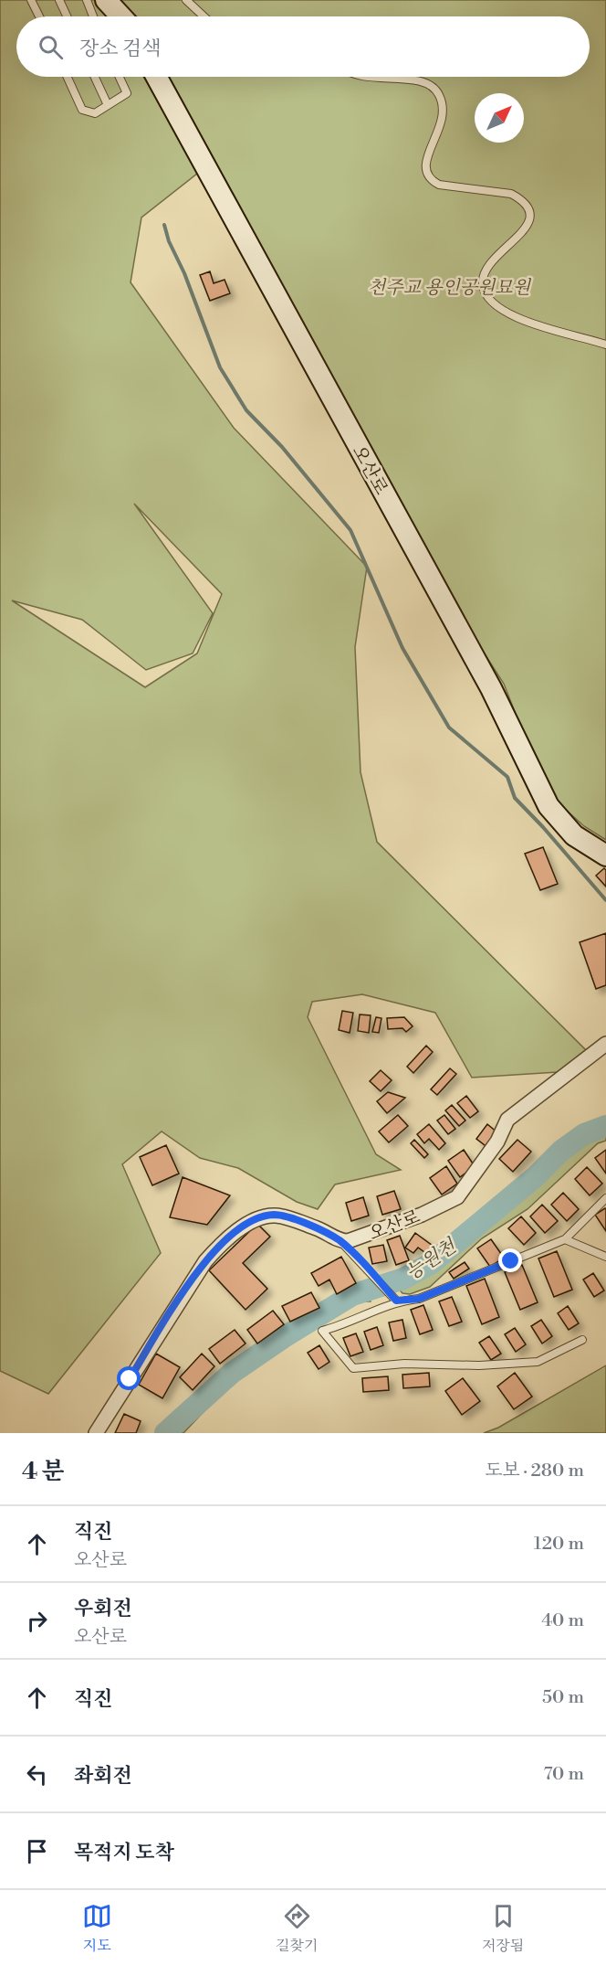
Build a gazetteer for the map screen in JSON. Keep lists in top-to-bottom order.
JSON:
{
  "streets": {
    "street": ["오산로"]
  },
  "water": ["능원천"],
  "parks": ["천주교 용인공원묘원"],
  "north": "top right",
  "page": {
    "search": "장소 검색",
    "heading": ["4 분", "도보 · 280 m"],
    "list": [
      ["직진", "오산로", "120 m"],
      ["우회전", "오산로", "40 m"],
      ["직진", "50 m"],
      ["좌회전", "70 m"],
      "목적지 도착"
    ],
    "nav": ["지도", "길찾기", "저장됨"]
  }
}
